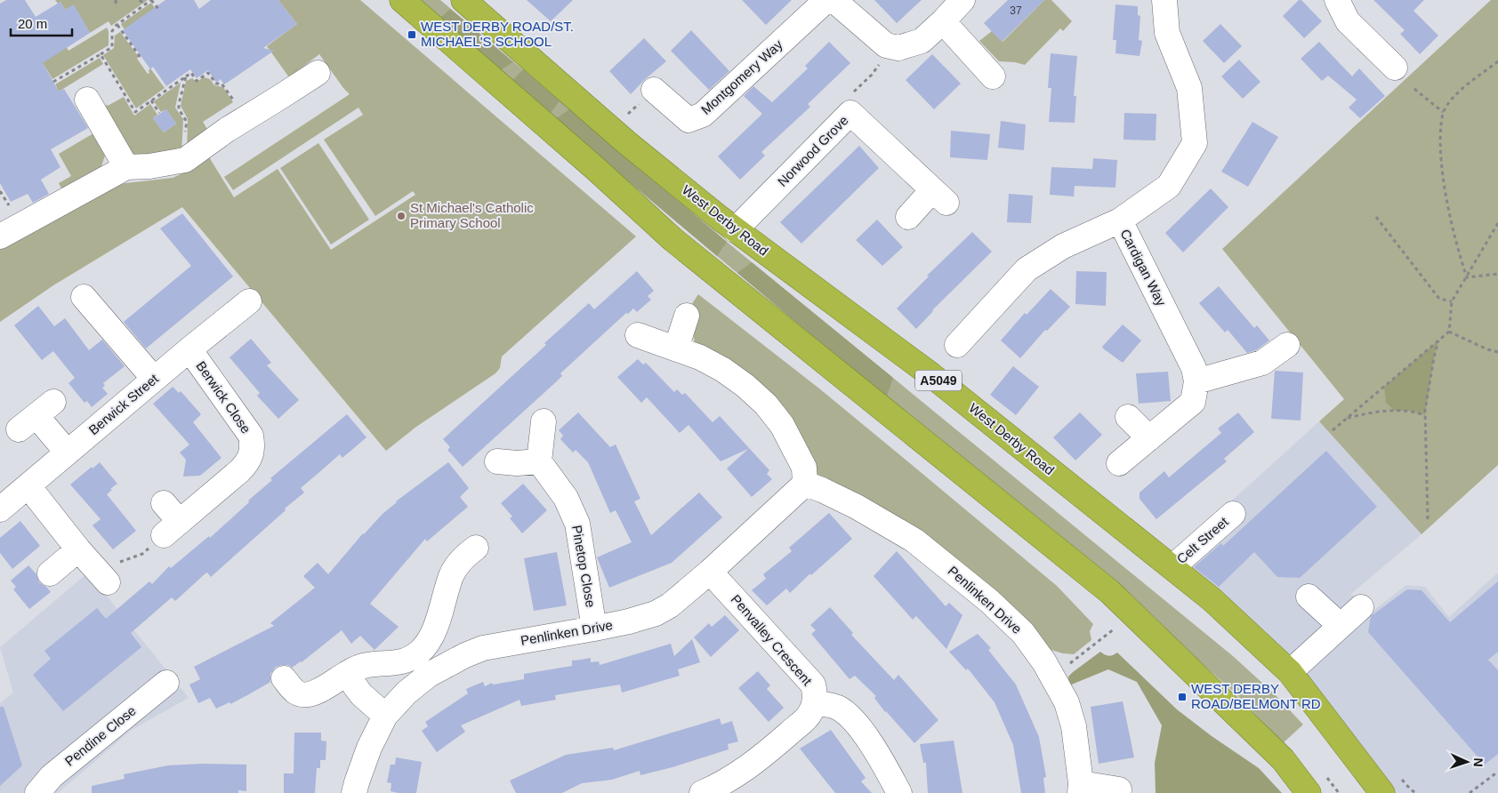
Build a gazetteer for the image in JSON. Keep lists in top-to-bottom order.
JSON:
{
  "streets": {
    "highway": ["West Derby Road", "A5049"],
    "street": [
      "Montgomery Way",
      "Norwood Grove",
      "Cardigan Way",
      "Berwick Close",
      "Berwick Street",
      "Celt Street",
      "Pinetop Close",
      "Penlinken Drive",
      "Penvalley Crescent",
      "Pendine Close"
    ]
  },
  "crossings": [
    ["Norwood Grove", "West Derby Road"],
    ["West Derby Road", "Celt Street"],
    ["Berwick Close", "Berwick Street"],
    ["Pinetop Close", "Penlinken Drive"],
    ["Penlinken Drive", "Penvalley Crescent"]
  ],
  "places": {
    "transit": ["WEST DERBY ROAD/ST. MICHAEL'S SCHOOL", "WEST DERBY ROAD/BELMONT RD"],
    "other": ["St Michael's Catholic Primary School"]
  },
  "house_numbers": ["37"],
  "scale_bar": "20 m",
  "north": "right"
}
